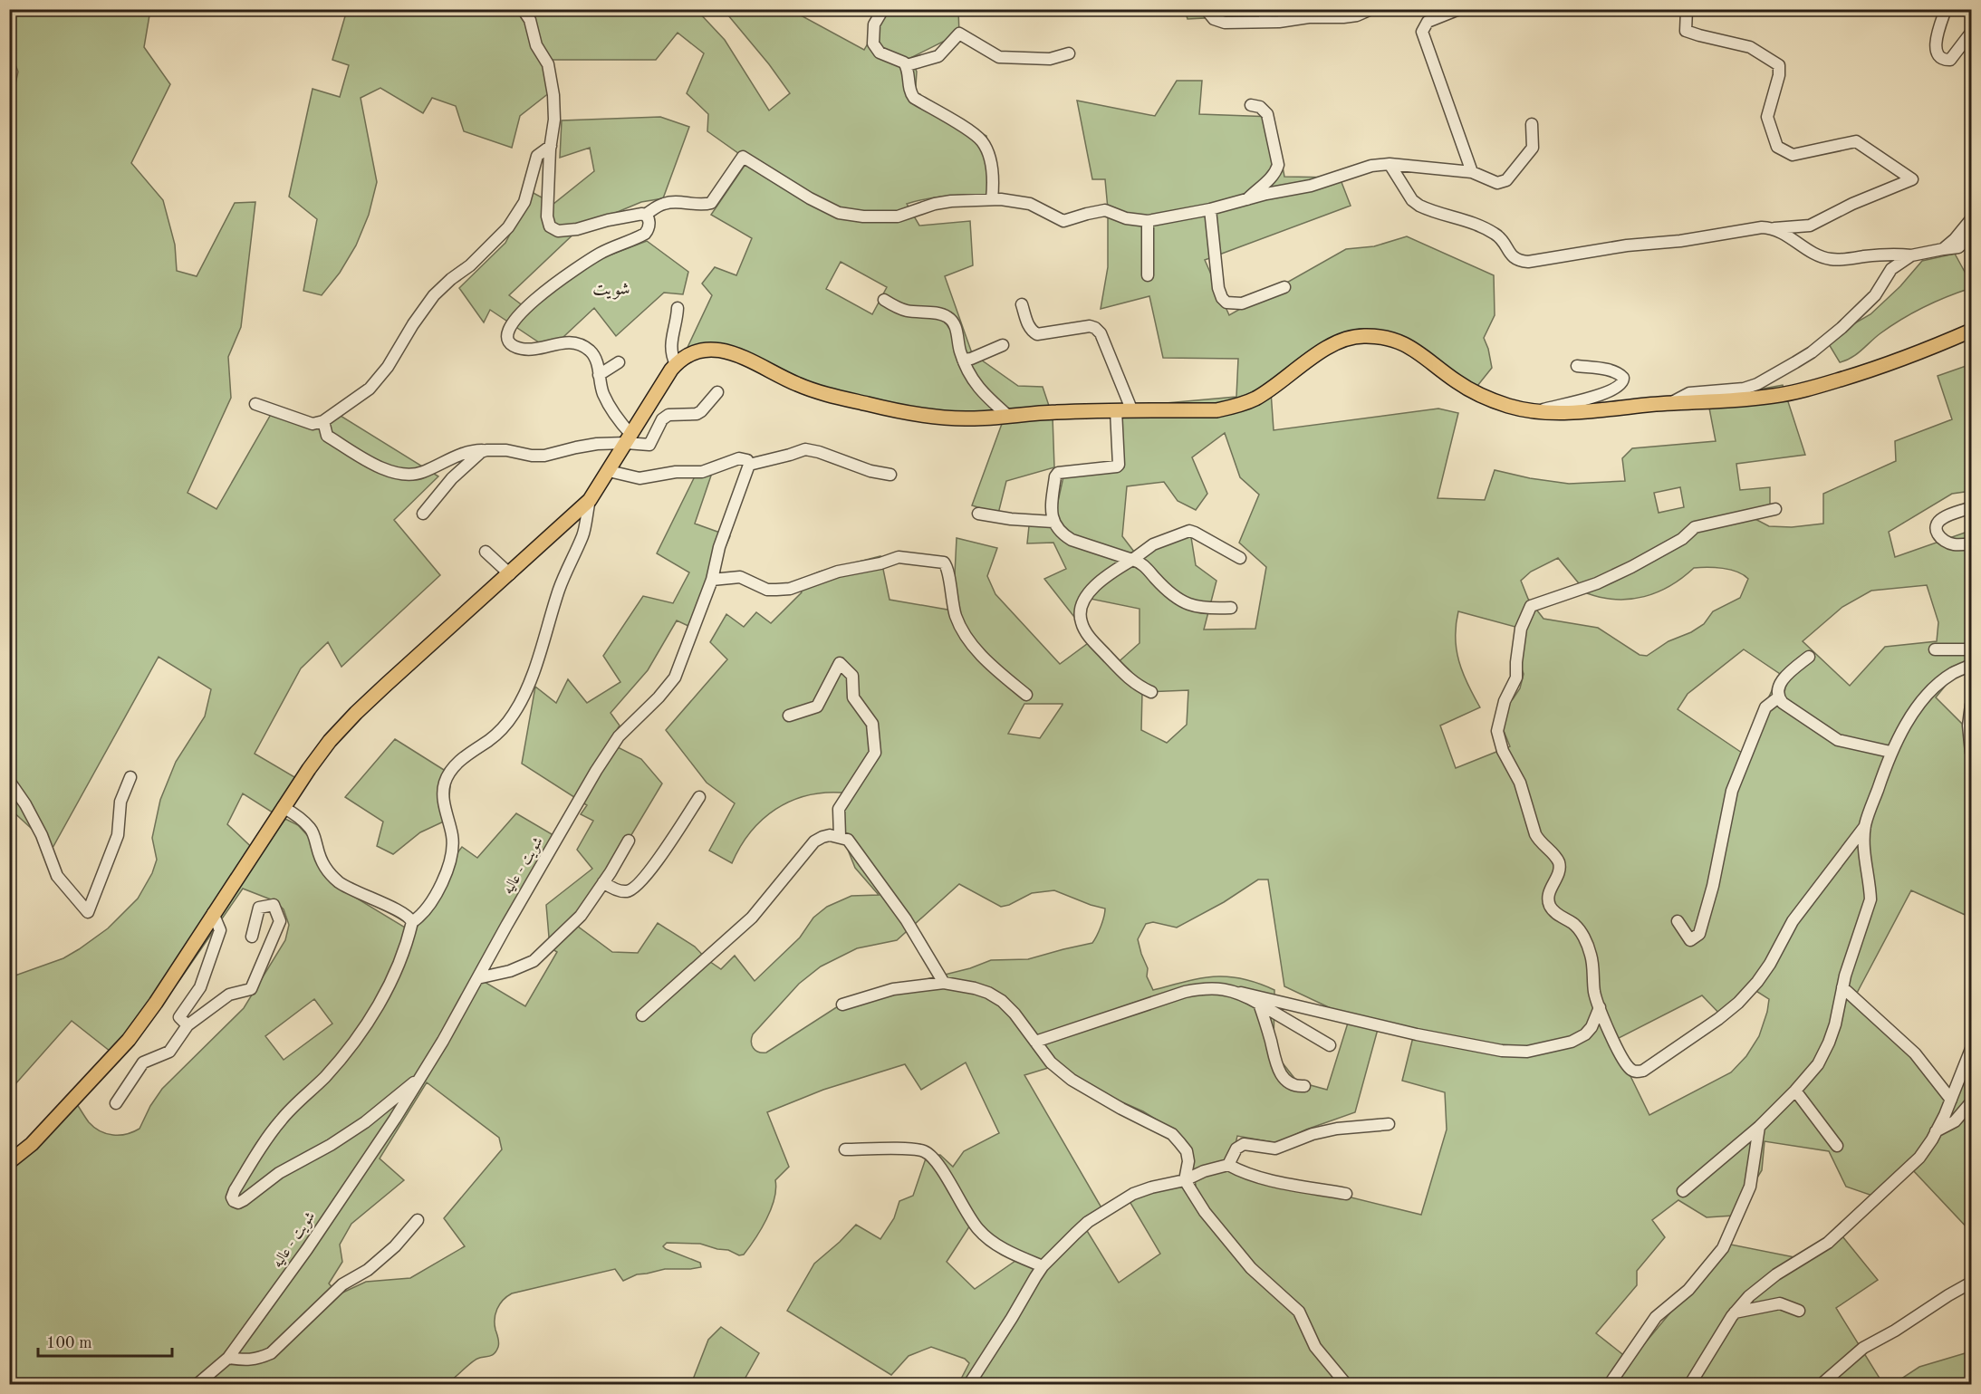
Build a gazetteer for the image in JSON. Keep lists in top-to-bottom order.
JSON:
{
  "streets": {
    "street": ["شويت - عاليه"]
  },
  "districts": ["شويت"],
  "scale_bar": "100 m"
}
